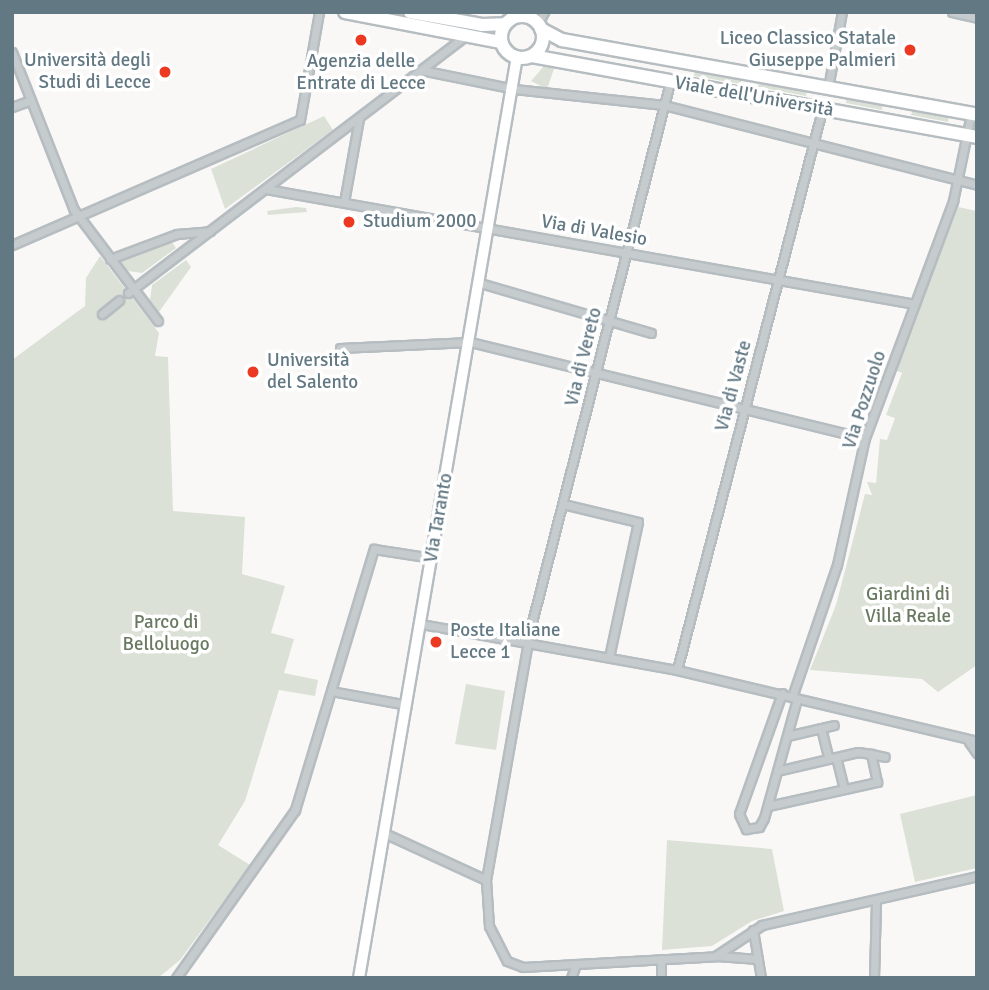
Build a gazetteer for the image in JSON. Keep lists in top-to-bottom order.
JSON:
{
  "streets": {
    "main road": ["Viale dell'Università", "Via Taranto"],
    "street": [
      "Via di Valesio",
      "Via di Vereto",
      "Via di Vaste",
      "Via Pozzuolo"
    ]
  },
  "crossings": [
    ["Viale dell'Università", "Via di Vereto"],
    ["Viale dell'Università", "Via di Vaste"],
    ["Viale dell'Università", "Via Pozzuolo"],
    ["Viale dell'Università", "Via Taranto"],
    ["Via di Valesio", "Via di Vereto"],
    ["Via di Valesio", "Via di Vaste"],
    ["Via di Valesio", "Via Pozzuolo"],
    ["Via di Valesio", "Via Taranto"]
  ],
  "parks": ["Giardini di Villa Reale", "Parco di Belloluogo"],
  "places": [
    "Agenzia delle Entrate di Lecce",
    "Liceo Classico Statale Giuseppe Palmieri",
    "Università degli Studi di Lecce",
    "Studium 2000",
    "Università del Salento",
    "Poste Italiane Lecce 1"
  ]
}
